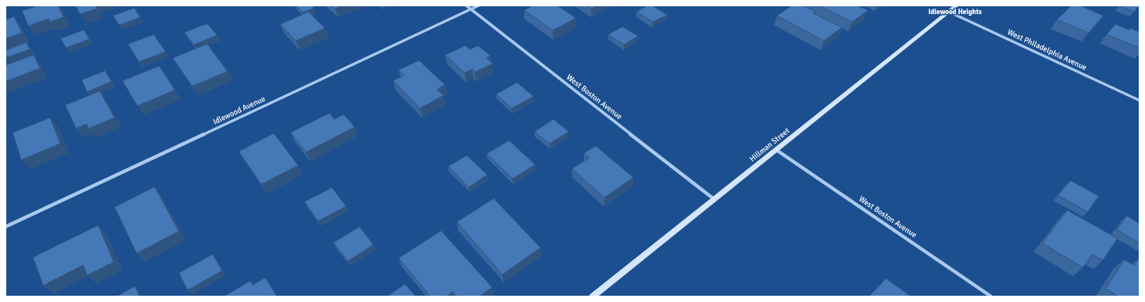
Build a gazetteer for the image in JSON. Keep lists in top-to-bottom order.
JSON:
{
  "streets": {
    "street": [
      "West Philadelphia Avenue",
      "West Boston Avenue",
      "Idlewood Avenue",
      "Hillman Street"
    ]
  },
  "crossings": [
    ["West Philadelphia Avenue", "Hillman Street"],
    ["West Boston Avenue", "Idlewood Avenue"],
    ["West Boston Avenue", "Hillman Street"]
  ],
  "districts": ["Idlewood Heights"]
}
